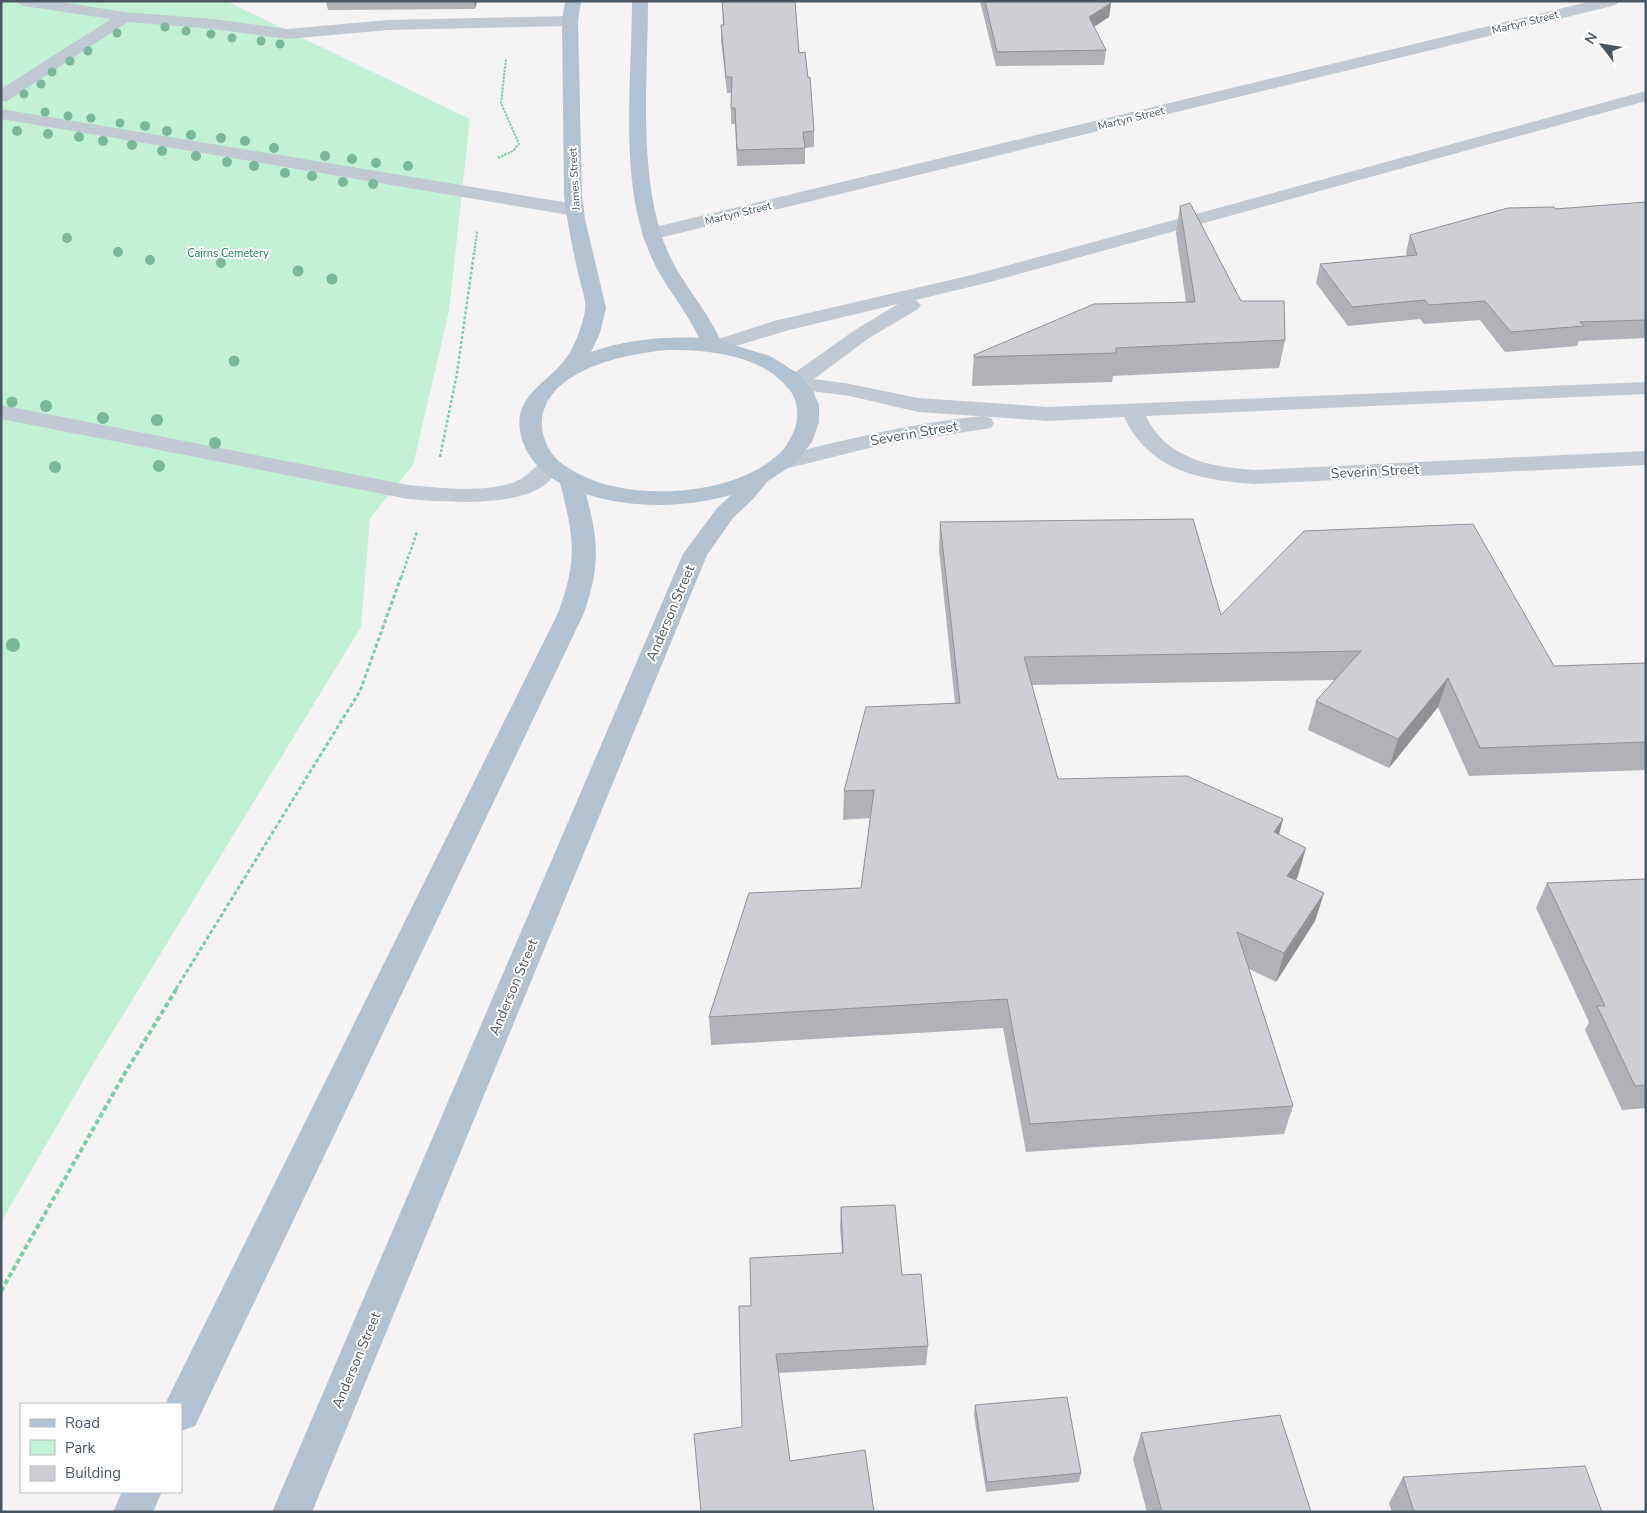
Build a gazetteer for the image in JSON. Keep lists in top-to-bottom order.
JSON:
{
  "streets": {
    "main road": ["James Street", "Anderson Street"],
    "street": ["Martyn Street", "Severin Street"]
  },
  "crossings": [
    ["Severin Street", "Anderson Street"]
  ],
  "parks": ["Cairns Cemetery"],
  "legend": ["Road", "Park", "Building"],
  "north": "top left"
}
